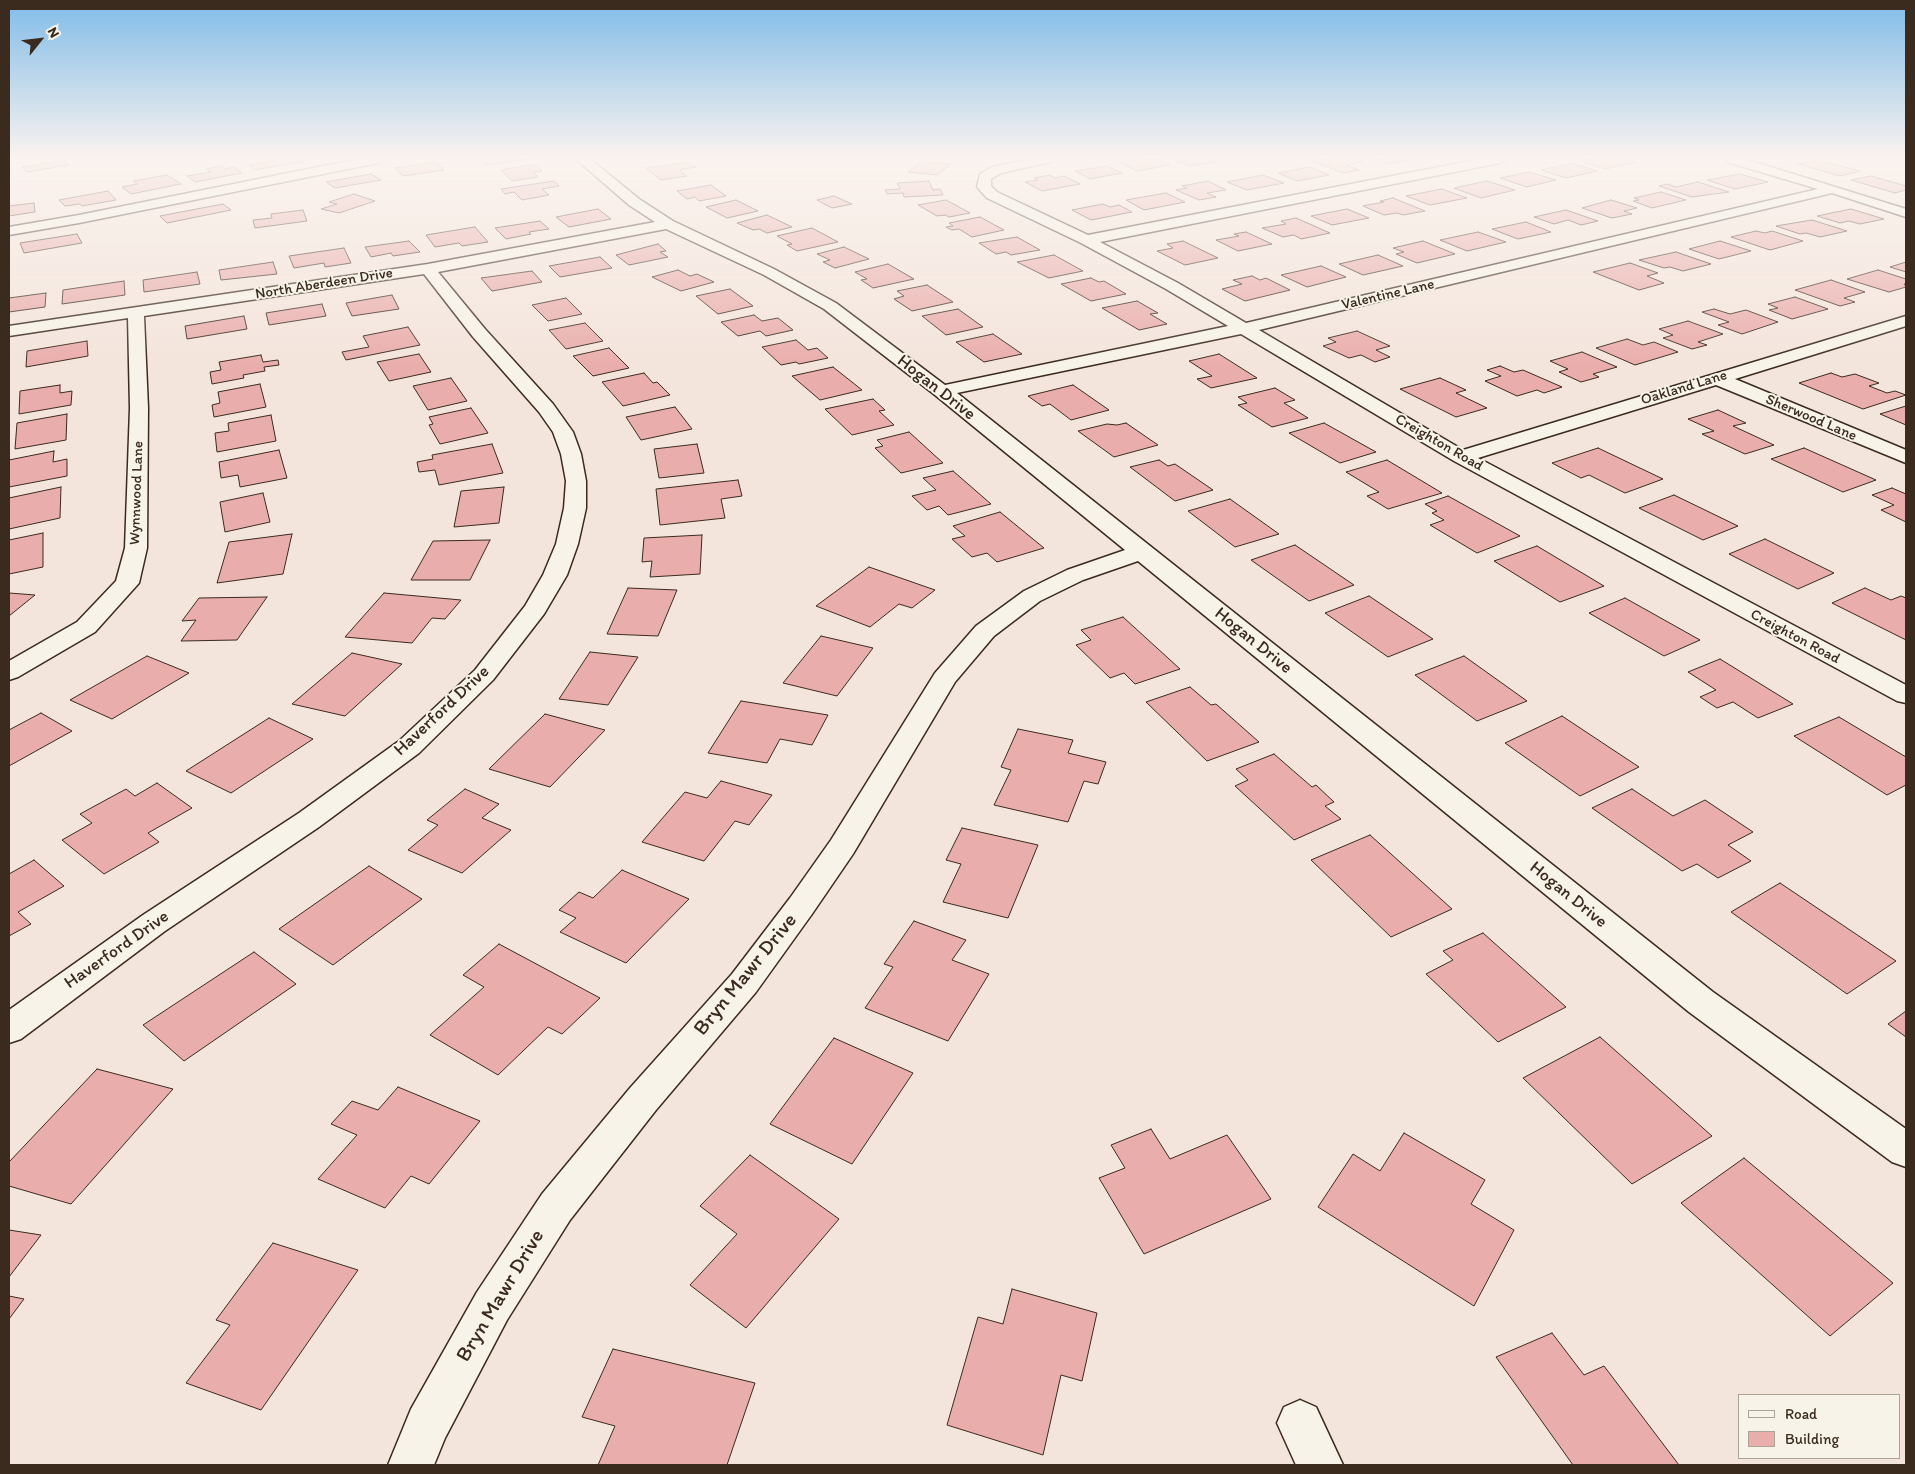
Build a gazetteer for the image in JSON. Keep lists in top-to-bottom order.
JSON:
{
  "streets": {
    "street": [
      "North Aberdeen Drive",
      "Valentine Lane",
      "Hogan Drive",
      "Oakland Lane",
      "Sherwood Lane",
      "Creighton Road",
      "Wynnwood Lane",
      "Haverford Drive",
      "Bryn Mawr Drive"
    ]
  },
  "crossings": [
    ["North Aberdeen Drive", "Wynnwood Lane"],
    ["North Aberdeen Drive", "Haverford Drive"],
    ["Valentine Lane", "Hogan Drive"],
    ["Valentine Lane", "Creighton Road"],
    ["Hogan Drive", "Bryn Mawr Drive"],
    ["Oakland Lane", "Sherwood Lane"],
    ["Oakland Lane", "Creighton Road"]
  ],
  "legend": ["Road", "Building"],
  "north": "top right"
}
